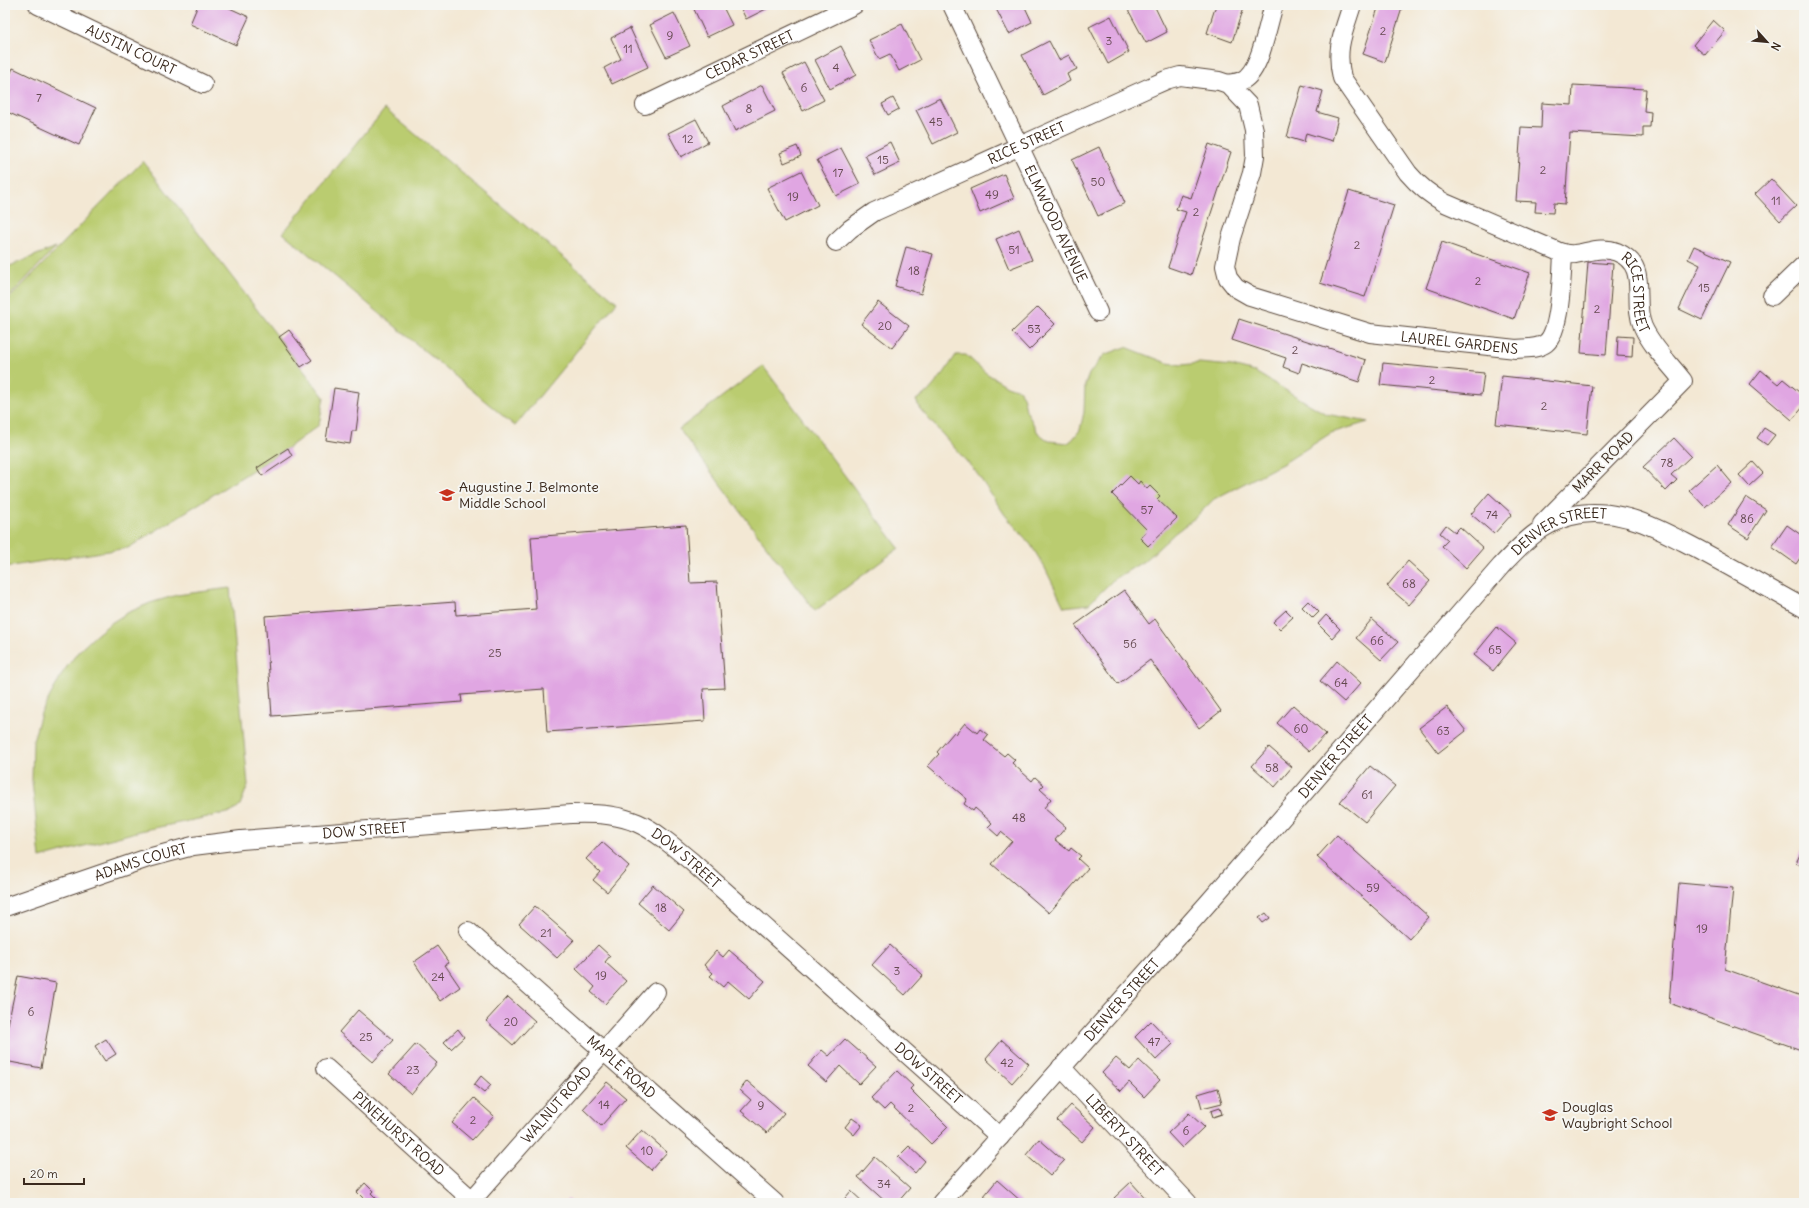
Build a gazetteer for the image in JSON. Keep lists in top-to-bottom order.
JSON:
{
  "streets": {
    "street": [
      "AUSTIN COURT",
      "CEDAR STREET",
      "RICE STREET",
      "ELMWOOD AVENUE",
      "LAUREL GARDENS",
      "MARR ROAD",
      "DENVER STREET",
      "DOW STREET",
      "ADAMS COURT",
      "MAPLE ROAD",
      "WALNUT ROAD",
      "PINEHURST ROAD",
      "LIBERTY STREET"
    ]
  },
  "crossings": [
    ["RICE STREET", "ELMWOOD AVENUE"],
    ["RICE STREET", "LAUREL GARDENS"],
    ["RICE STREET", "MARR ROAD"],
    ["MARR ROAD", "DENVER STREET"],
    ["DENVER STREET", "DOW STREET"],
    ["DENVER STREET", "LIBERTY STREET"],
    ["DOW STREET", "ADAMS COURT"],
    ["MAPLE ROAD", "WALNUT ROAD"],
    ["WALNUT ROAD", "PINEHURST ROAD"]
  ],
  "places": {
    "school or university": ["Augustine J. Belmonte Middle School", "Douglas Waybright School"]
  },
  "house_numbers": [
    "2",
    "9",
    "3",
    "11",
    "4",
    "6",
    "7",
    "8",
    "45",
    "12",
    "15",
    "2",
    "17",
    "50",
    "49",
    "19",
    "11",
    "2",
    "2",
    "51",
    "18",
    "2",
    "15",
    "2",
    "20",
    "53",
    "2",
    "2",
    "2",
    "78",
    "57",
    "74",
    "86",
    "68",
    "66",
    "56",
    "65",
    "25",
    "64",
    "60",
    "63",
    "58",
    "61",
    "48",
    "59",
    "18",
    "19",
    "21",
    "3",
    "19",
    "24",
    "6",
    "20",
    "25",
    "47",
    "42",
    "23",
    "14",
    "9",
    "2",
    "2",
    "6",
    "10",
    "34"
  ],
  "scale_bar": "20 m",
  "north": "bottom right"
}
